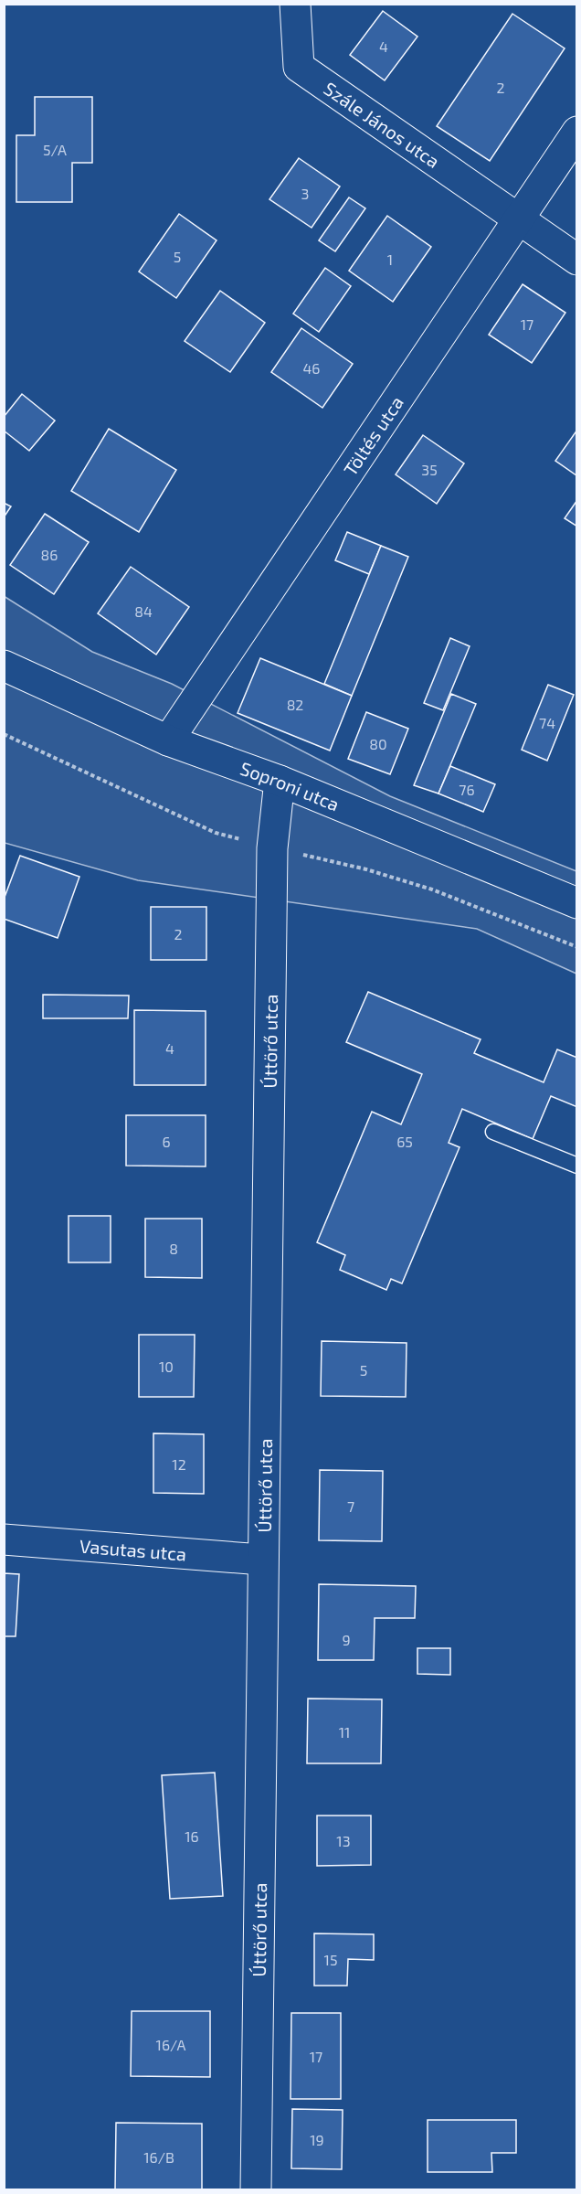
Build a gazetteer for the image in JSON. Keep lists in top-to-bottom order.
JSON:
{
  "streets": {
    "street": [
      "Szále János utca",
      "Töltés utca",
      "Soproni utca",
      "Úttörő utca",
      "Vasutas utca"
    ]
  },
  "crossings": [
    ["Szále János utca", "Töltés utca"],
    ["Töltés utca", "Soproni utca"],
    ["Soproni utca", "Úttörő utca"],
    ["Úttörő utca", "Vasutas utca"]
  ],
  "house_numbers": [
    "4",
    "2",
    "5/A",
    "3",
    "5",
    "1",
    "17",
    "46",
    "35",
    "86",
    "84",
    "82",
    "74",
    "80",
    "76",
    "2",
    "4",
    "6",
    "65",
    "8",
    "10",
    "5",
    "12",
    "7",
    "9",
    "11",
    "16",
    "13",
    "15",
    "16/A",
    "17",
    "19",
    "16/B"
  ]
}
